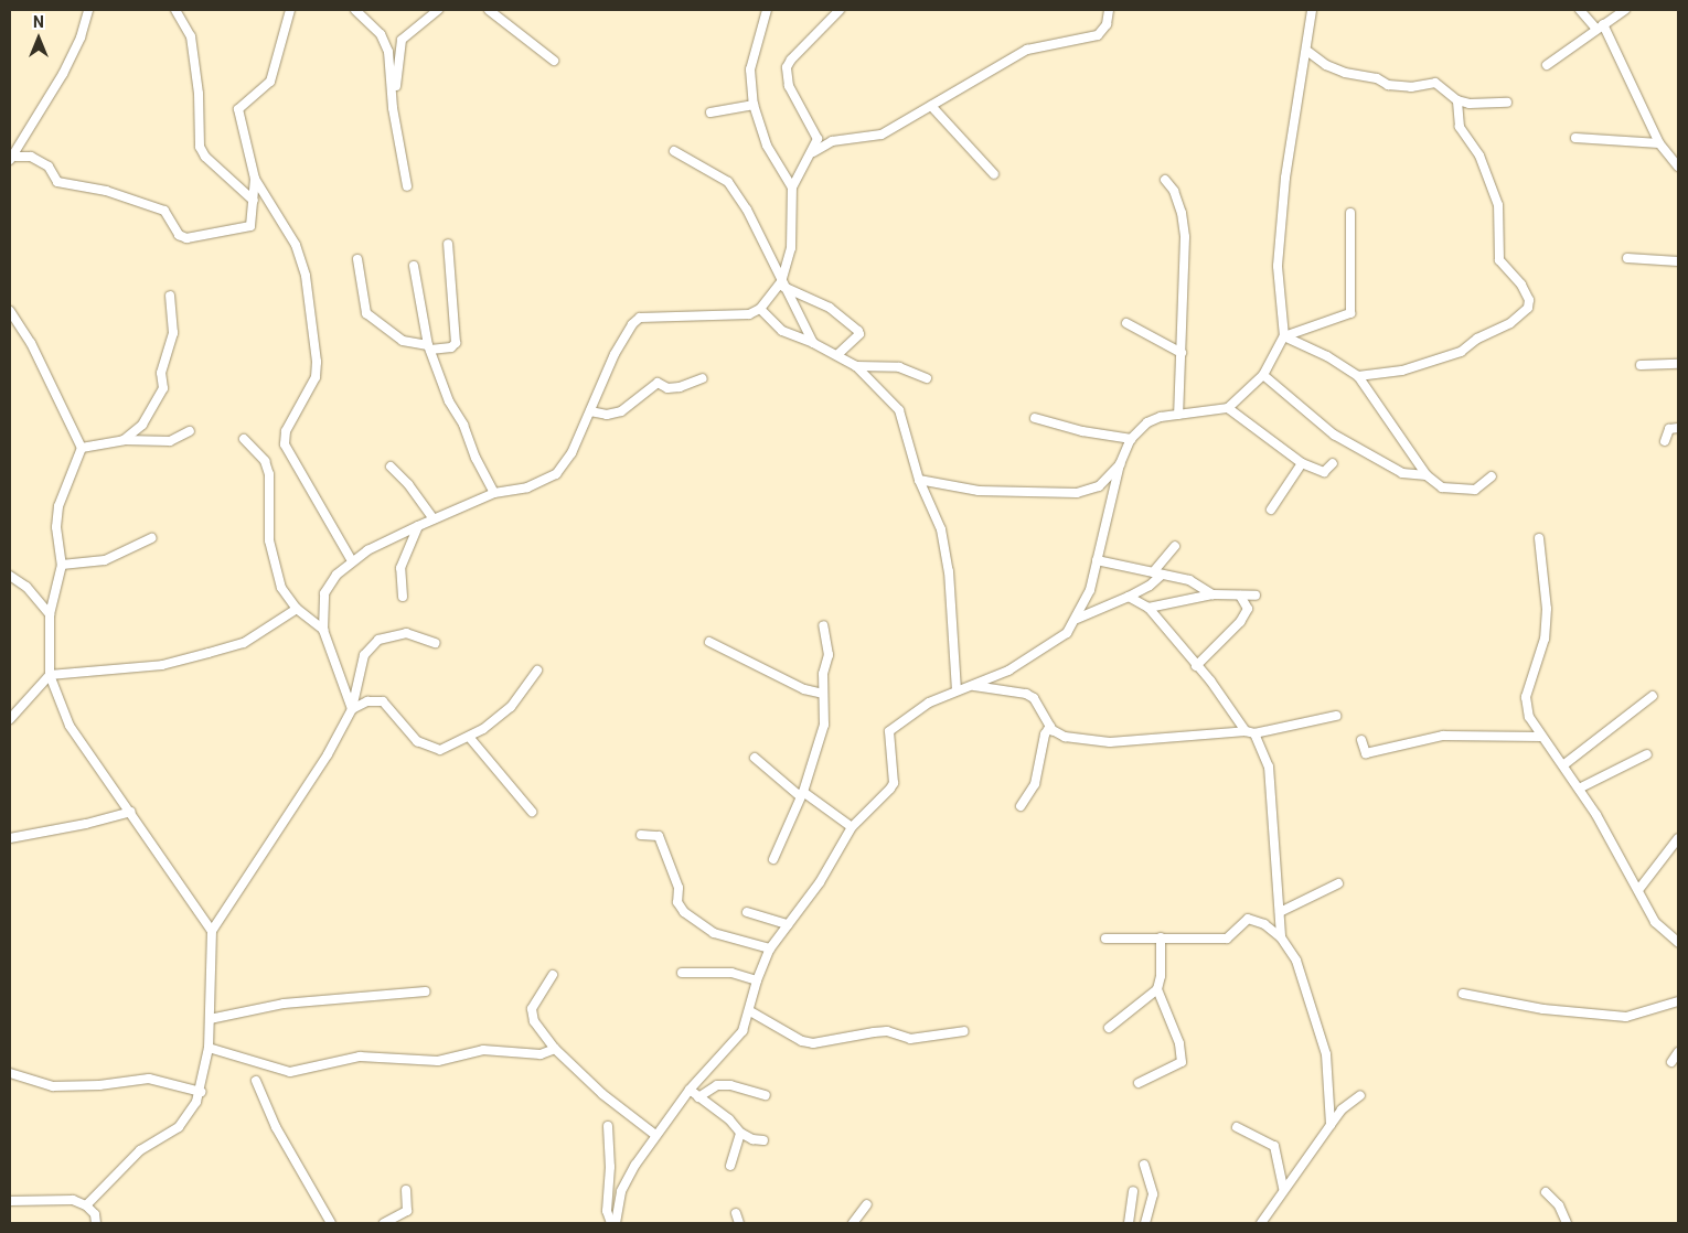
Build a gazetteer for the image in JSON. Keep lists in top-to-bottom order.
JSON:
{
  "north": "top"
}
